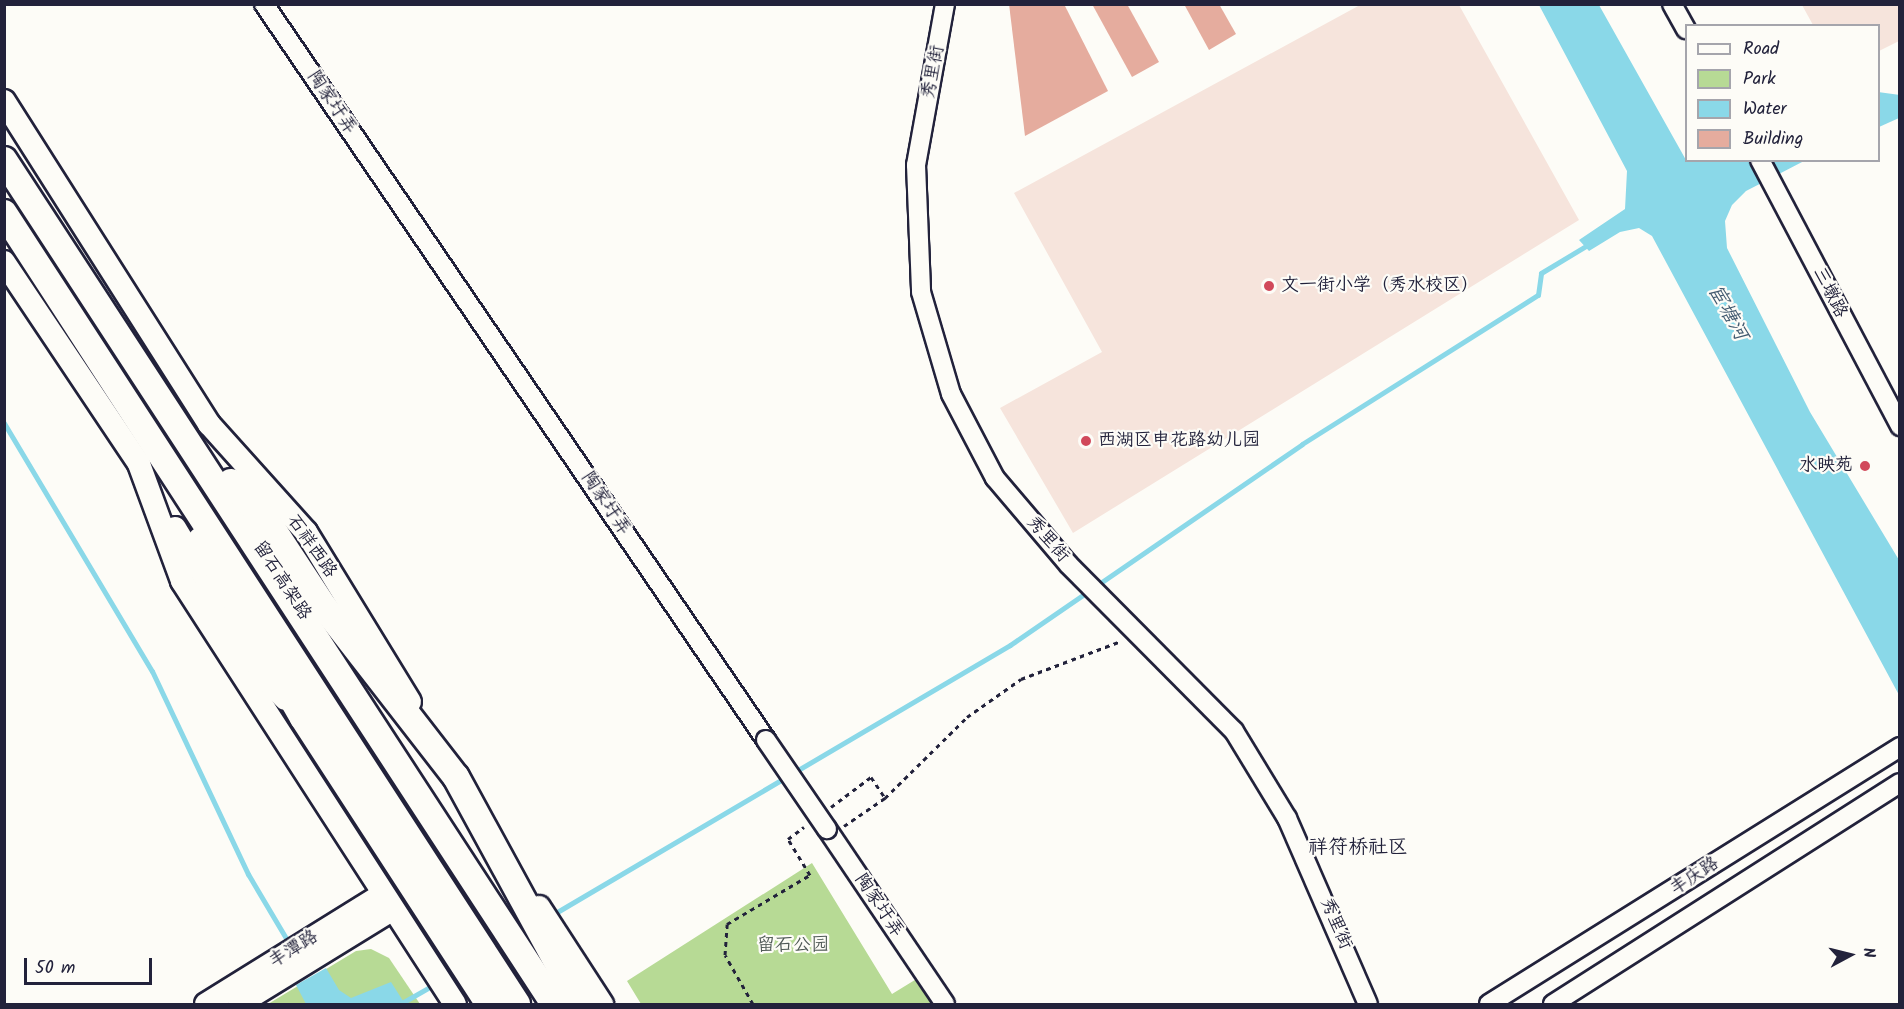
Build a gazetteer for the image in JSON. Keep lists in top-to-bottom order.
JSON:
{
  "streets": {
    "highway": ["留石高架路"],
    "main road": ["石祥西路", "丰潭路"],
    "street": [
      "秀里街",
      "陶家圩弄",
      "三墩路",
      "丰庆路"
    ]
  },
  "districts": ["祥符桥社区"],
  "water": ["宦塘河"],
  "parks": ["留石公园"],
  "places": ["文一街小学（秀水校区）", "西湖区申花路幼儿园", "水映苑"],
  "legend": [
    "Road",
    "Park",
    "Water",
    "Building"
  ],
  "scale_bar": "50 m",
  "north": "right"
}
